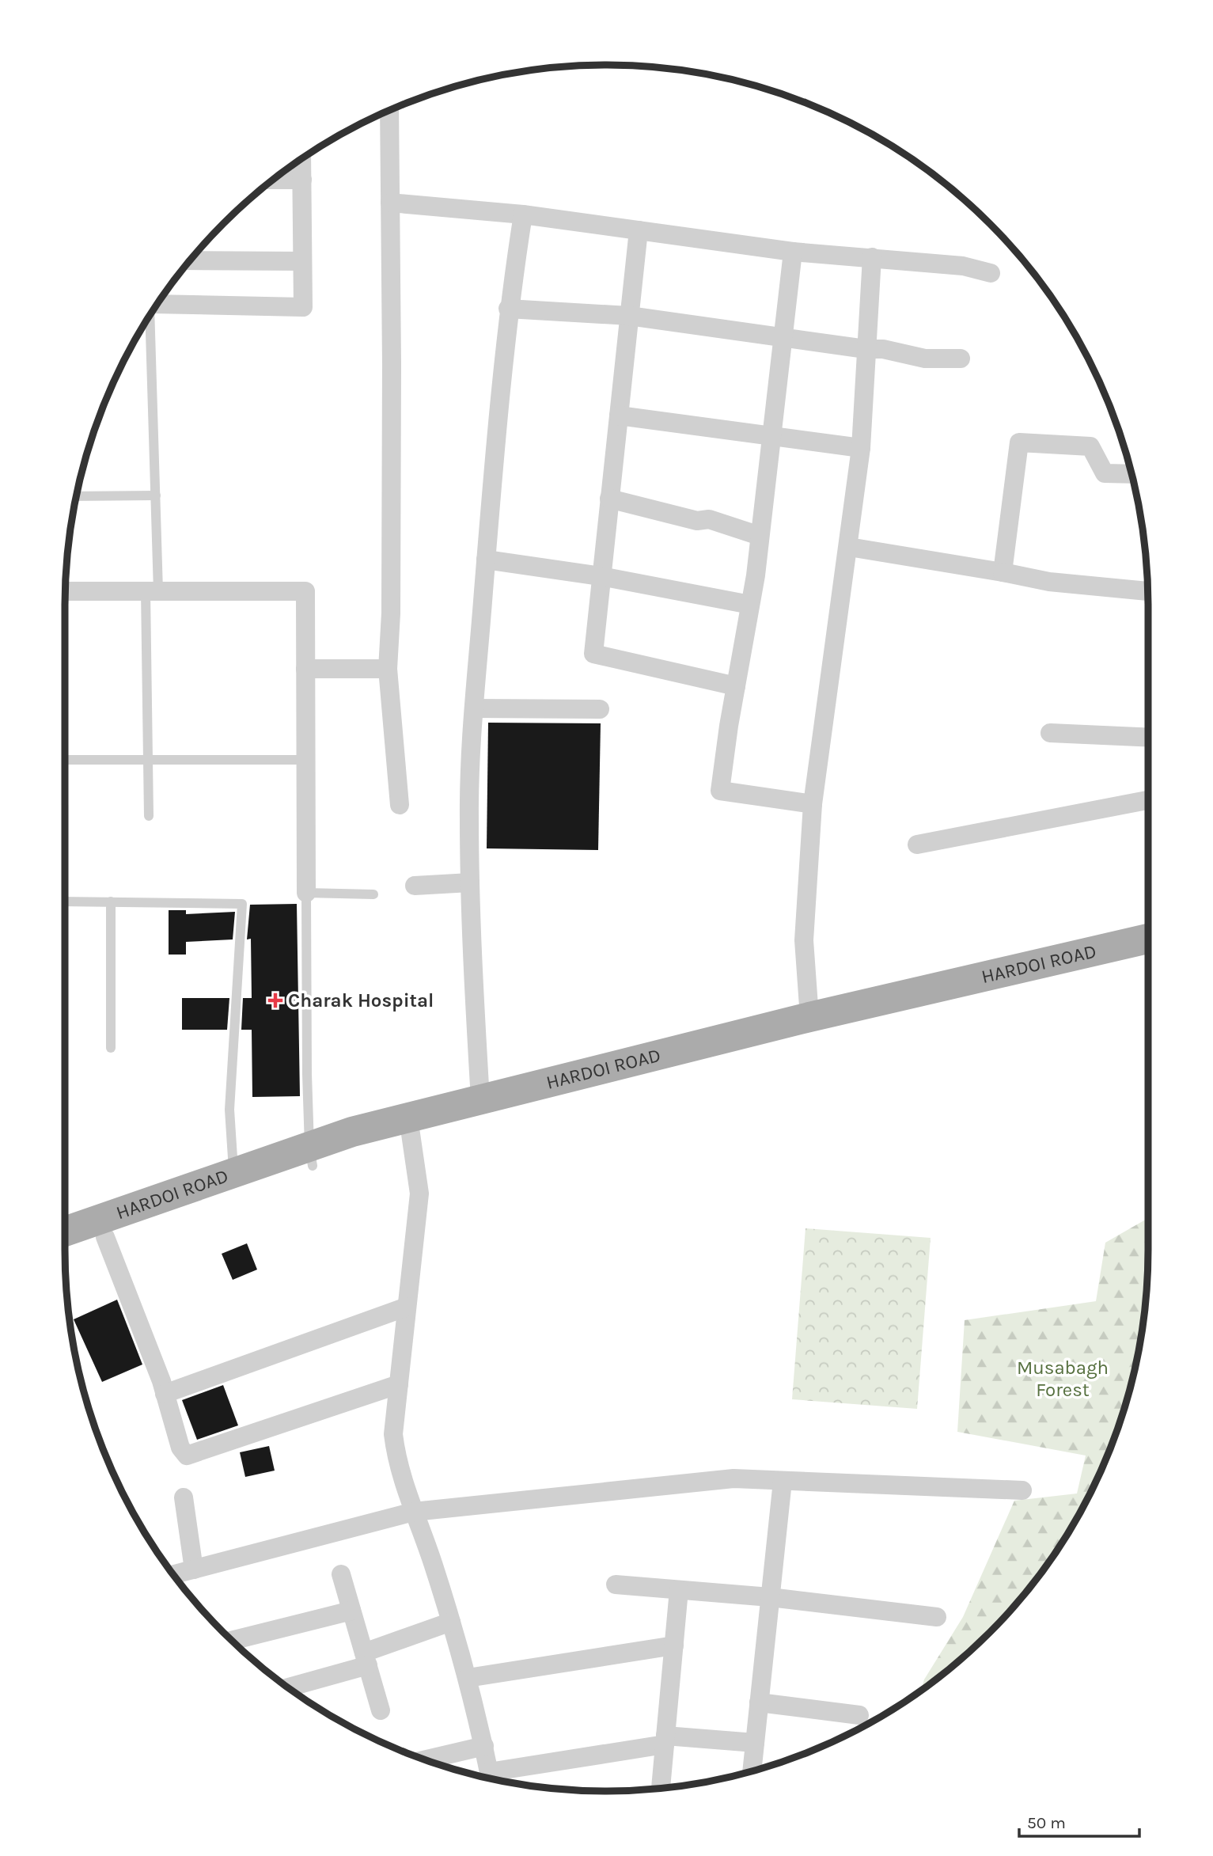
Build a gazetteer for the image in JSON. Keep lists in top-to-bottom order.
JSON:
{
  "streets": {
    "main road": ["HARDOI ROAD"]
  },
  "parks": ["Musabagh Forest"],
  "places": {
    "health": ["Charak Hospital"]
  },
  "scale_bar": "50 m"
}
